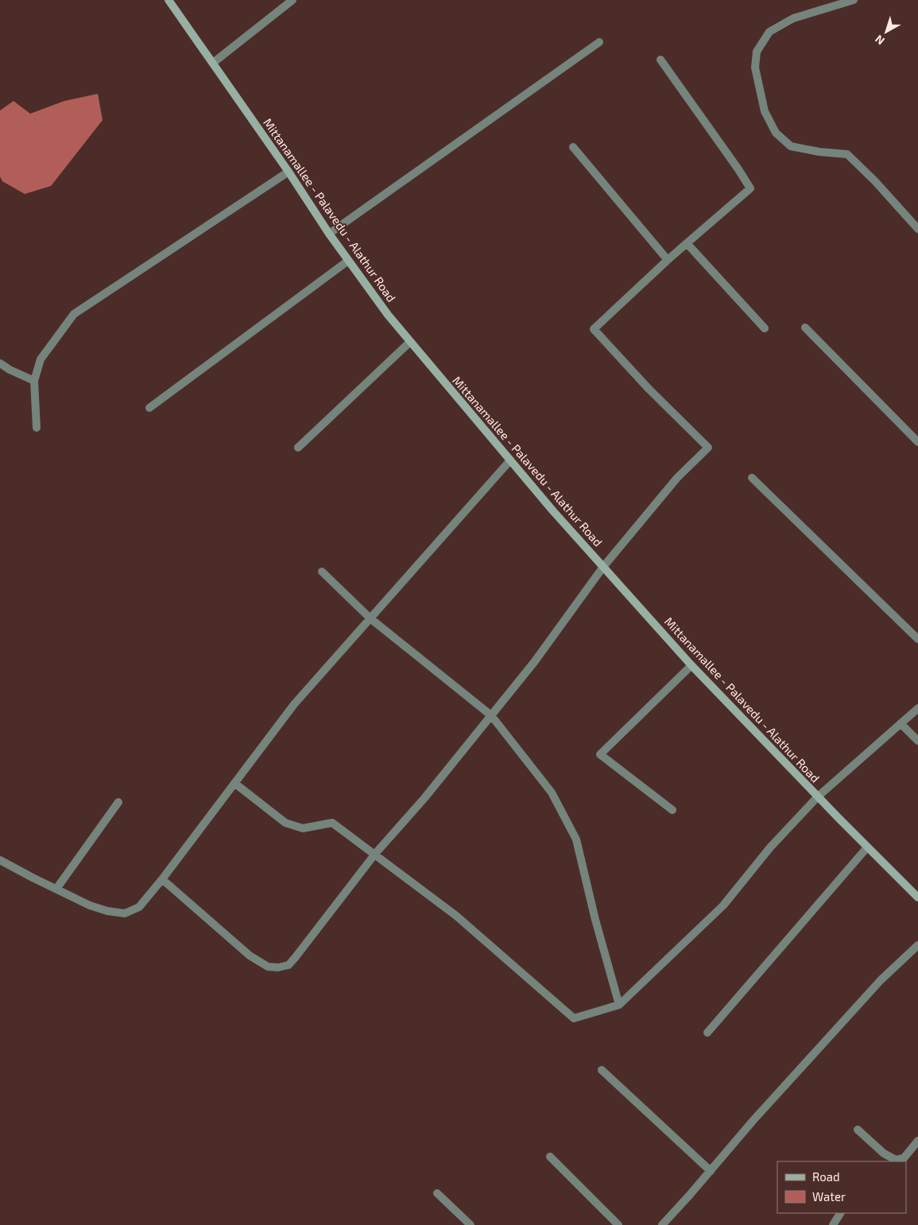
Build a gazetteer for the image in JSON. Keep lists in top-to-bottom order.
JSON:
{
  "streets": {
    "street": ["Mittanamallee - Palavedu - Alathur Road"]
  },
  "legend": ["Road", "Water"],
  "north": "bottom left"
}
